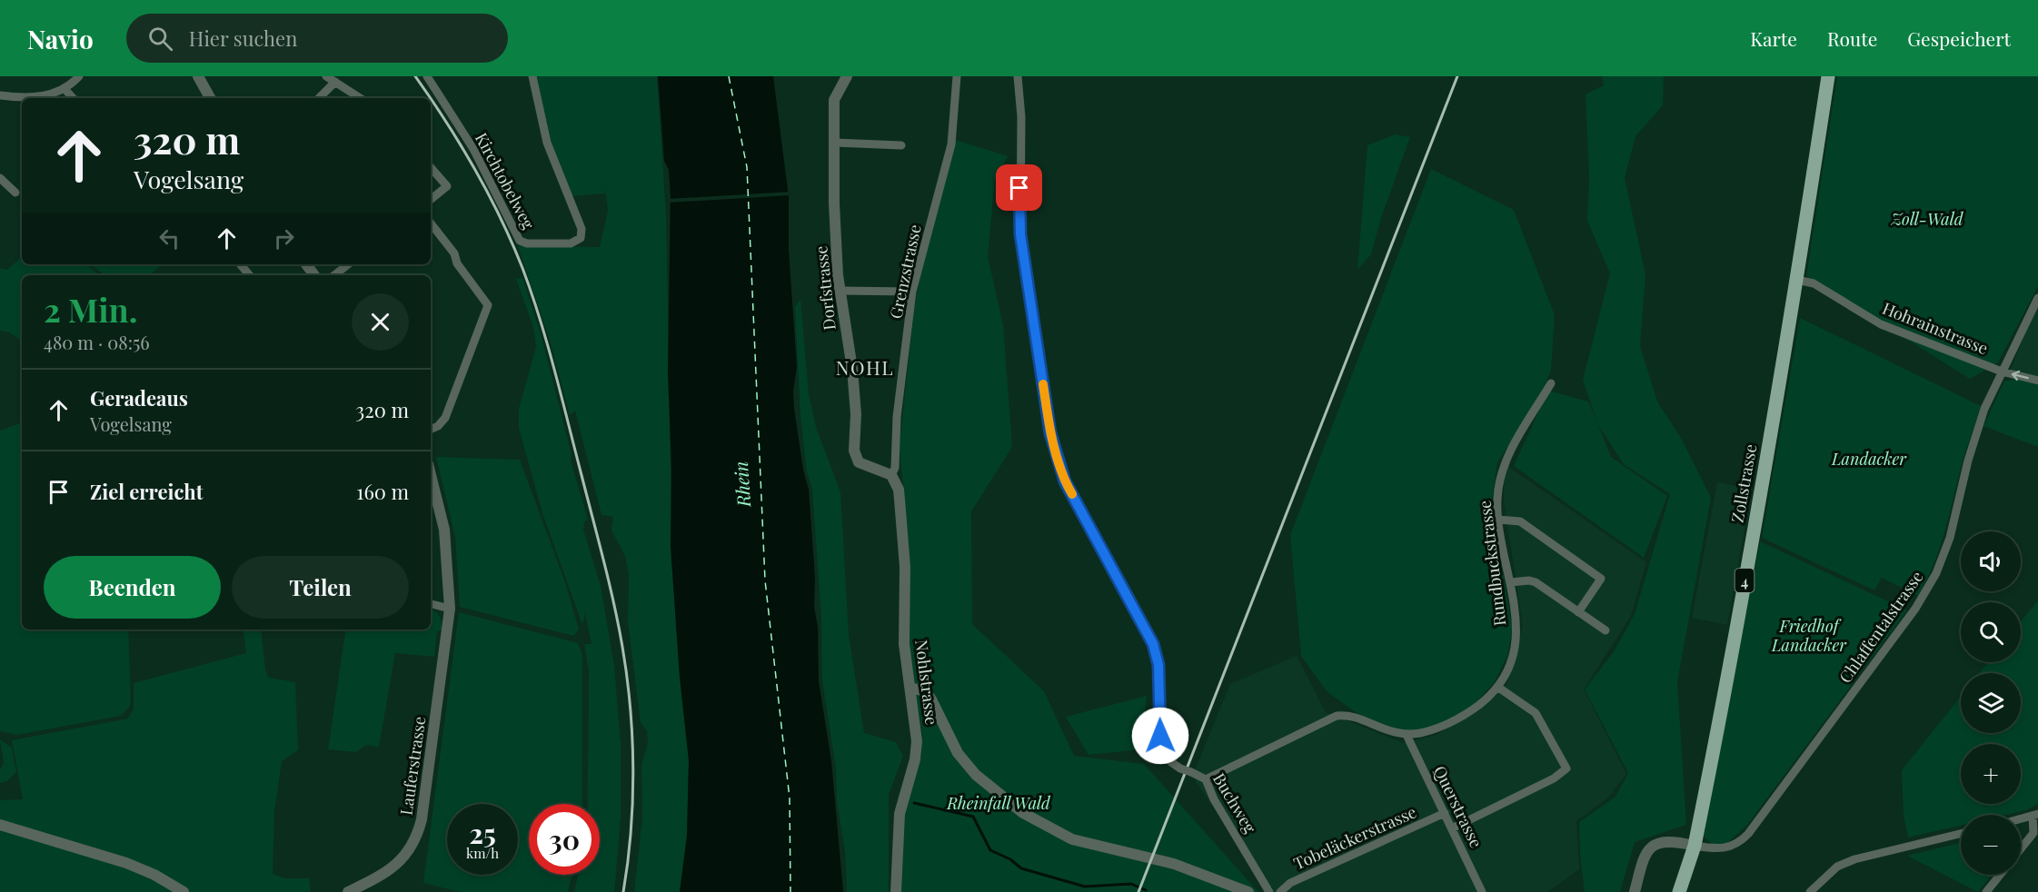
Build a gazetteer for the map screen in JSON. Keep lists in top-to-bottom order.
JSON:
{
  "streets": {
    "main road": ["Zollstrasse", "4"],
    "street": [
      "Kirchtobelweg",
      "Grenzstrasse",
      "Dorfstrasse",
      "Hohrainstrasse",
      "Rundbuckstrasse",
      "Chlaffentalstrasse",
      "Nohlstrasse",
      "Lauferstrasse",
      "Buchweg",
      "Querstrasse",
      "Tobeläckerstrasse"
    ]
  },
  "crossings": [
    ["Grenzstrasse", "Dorfstrasse"],
    ["Grenzstrasse", "Nohlstrasse"],
    ["Dorfstrasse", "Nohlstrasse"],
    ["Hohrainstrasse", "Zollstrasse"],
    ["Hohrainstrasse", "Chlaffentalstrasse"],
    ["Zollstrasse", "Chlaffentalstrasse"],
    ["Rundbuckstrasse", "Buchweg"],
    ["Rundbuckstrasse", "Querstrasse"],
    ["Querstrasse", "Tobeläckerstrasse"]
  ],
  "districts": ["NOHL"],
  "water": ["Rhein"],
  "parks": [
    "Zoll-Wald",
    "Landacker",
    "Friedhof Landacker",
    "Rheinfall Wald"
  ],
  "page": {
    "header": "Navio",
    "search": "Hier suchen",
    "nav": ["Karte", "Route", "Gespeichert"],
    "turn": ["320 m", "Vogelsang"],
    "heading": ["2 Min.", "480 m · 08:56"],
    "list": [
      {
        "name": "Geradeaus",
        "note": "Vogelsang",
        "value": "320 m"
      },
      {
        "name": "Ziel erreicht",
        "value": "160 m"
      }
    ],
    "map_buttons": ["+", "−"],
    "buttons": ["Beenden", "Teilen"],
    "speed": "25 km/h",
    "limit": "30"
  }
}
